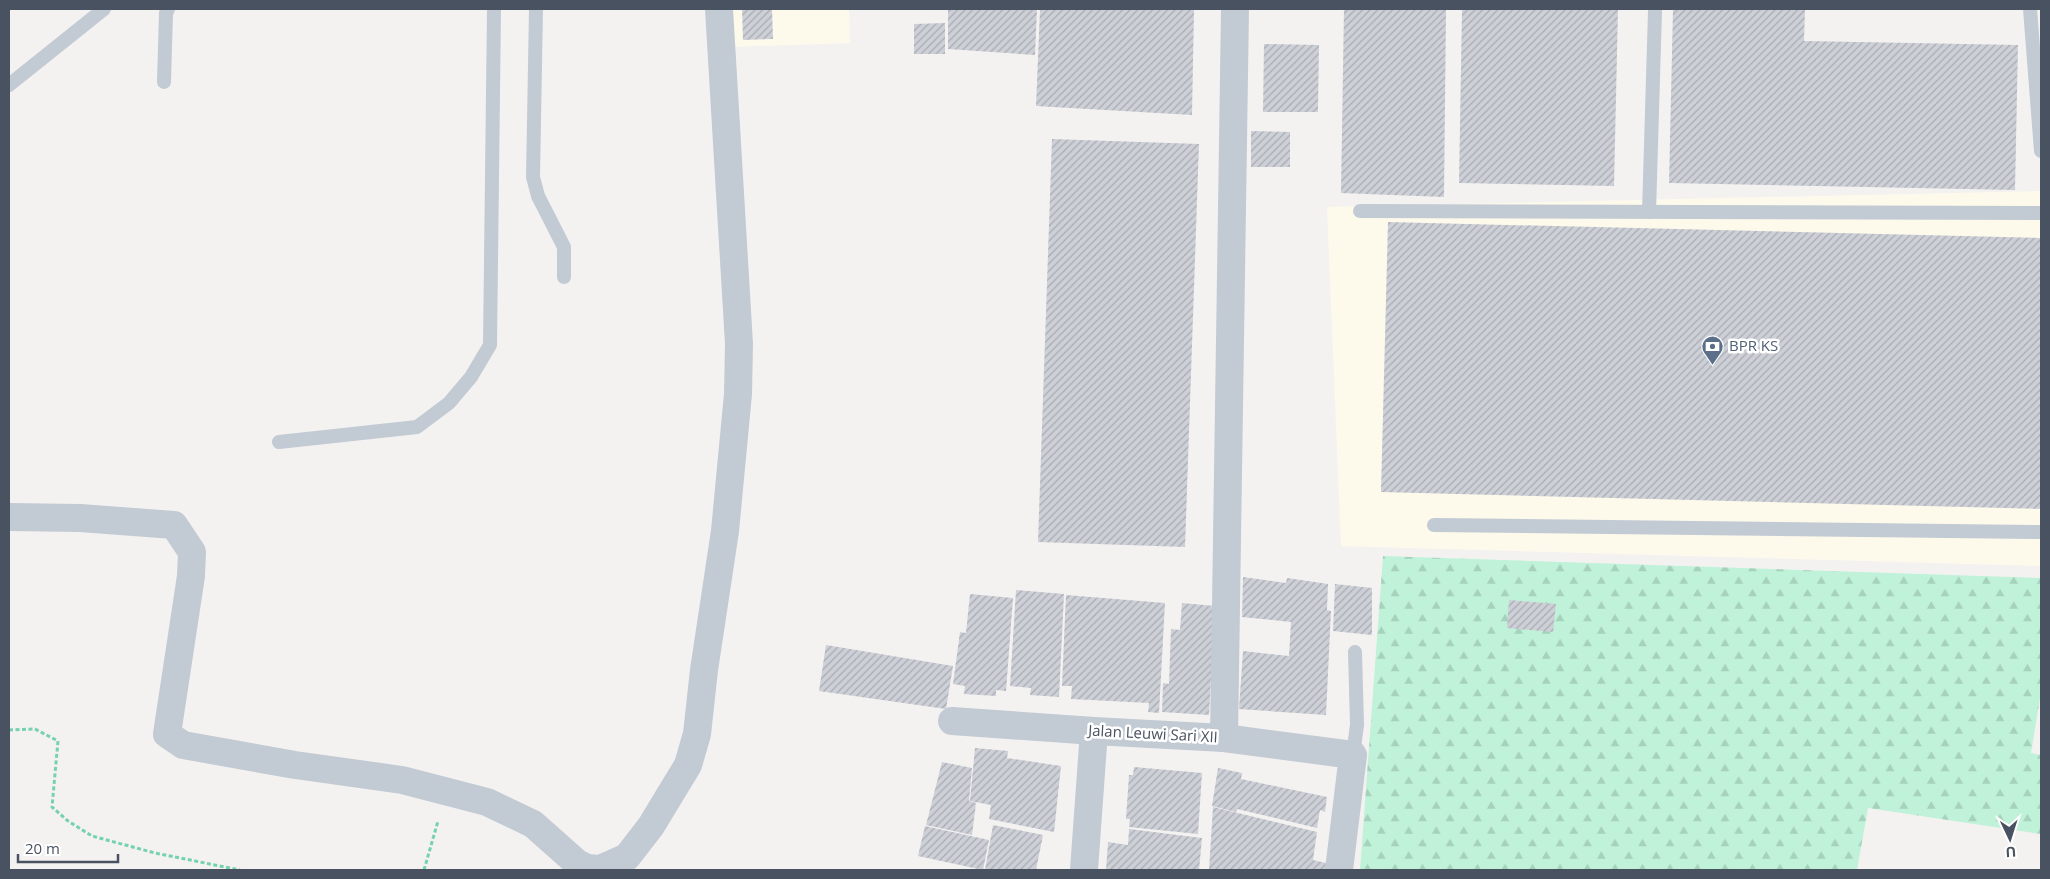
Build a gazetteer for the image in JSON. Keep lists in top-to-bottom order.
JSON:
{
  "streets": {
    "street": ["Jalan Leuwi Sari XII"]
  },
  "places": {
    "bank": ["BPR KS"]
  },
  "scale_bar": "20 m",
  "north": "bottom"
}
